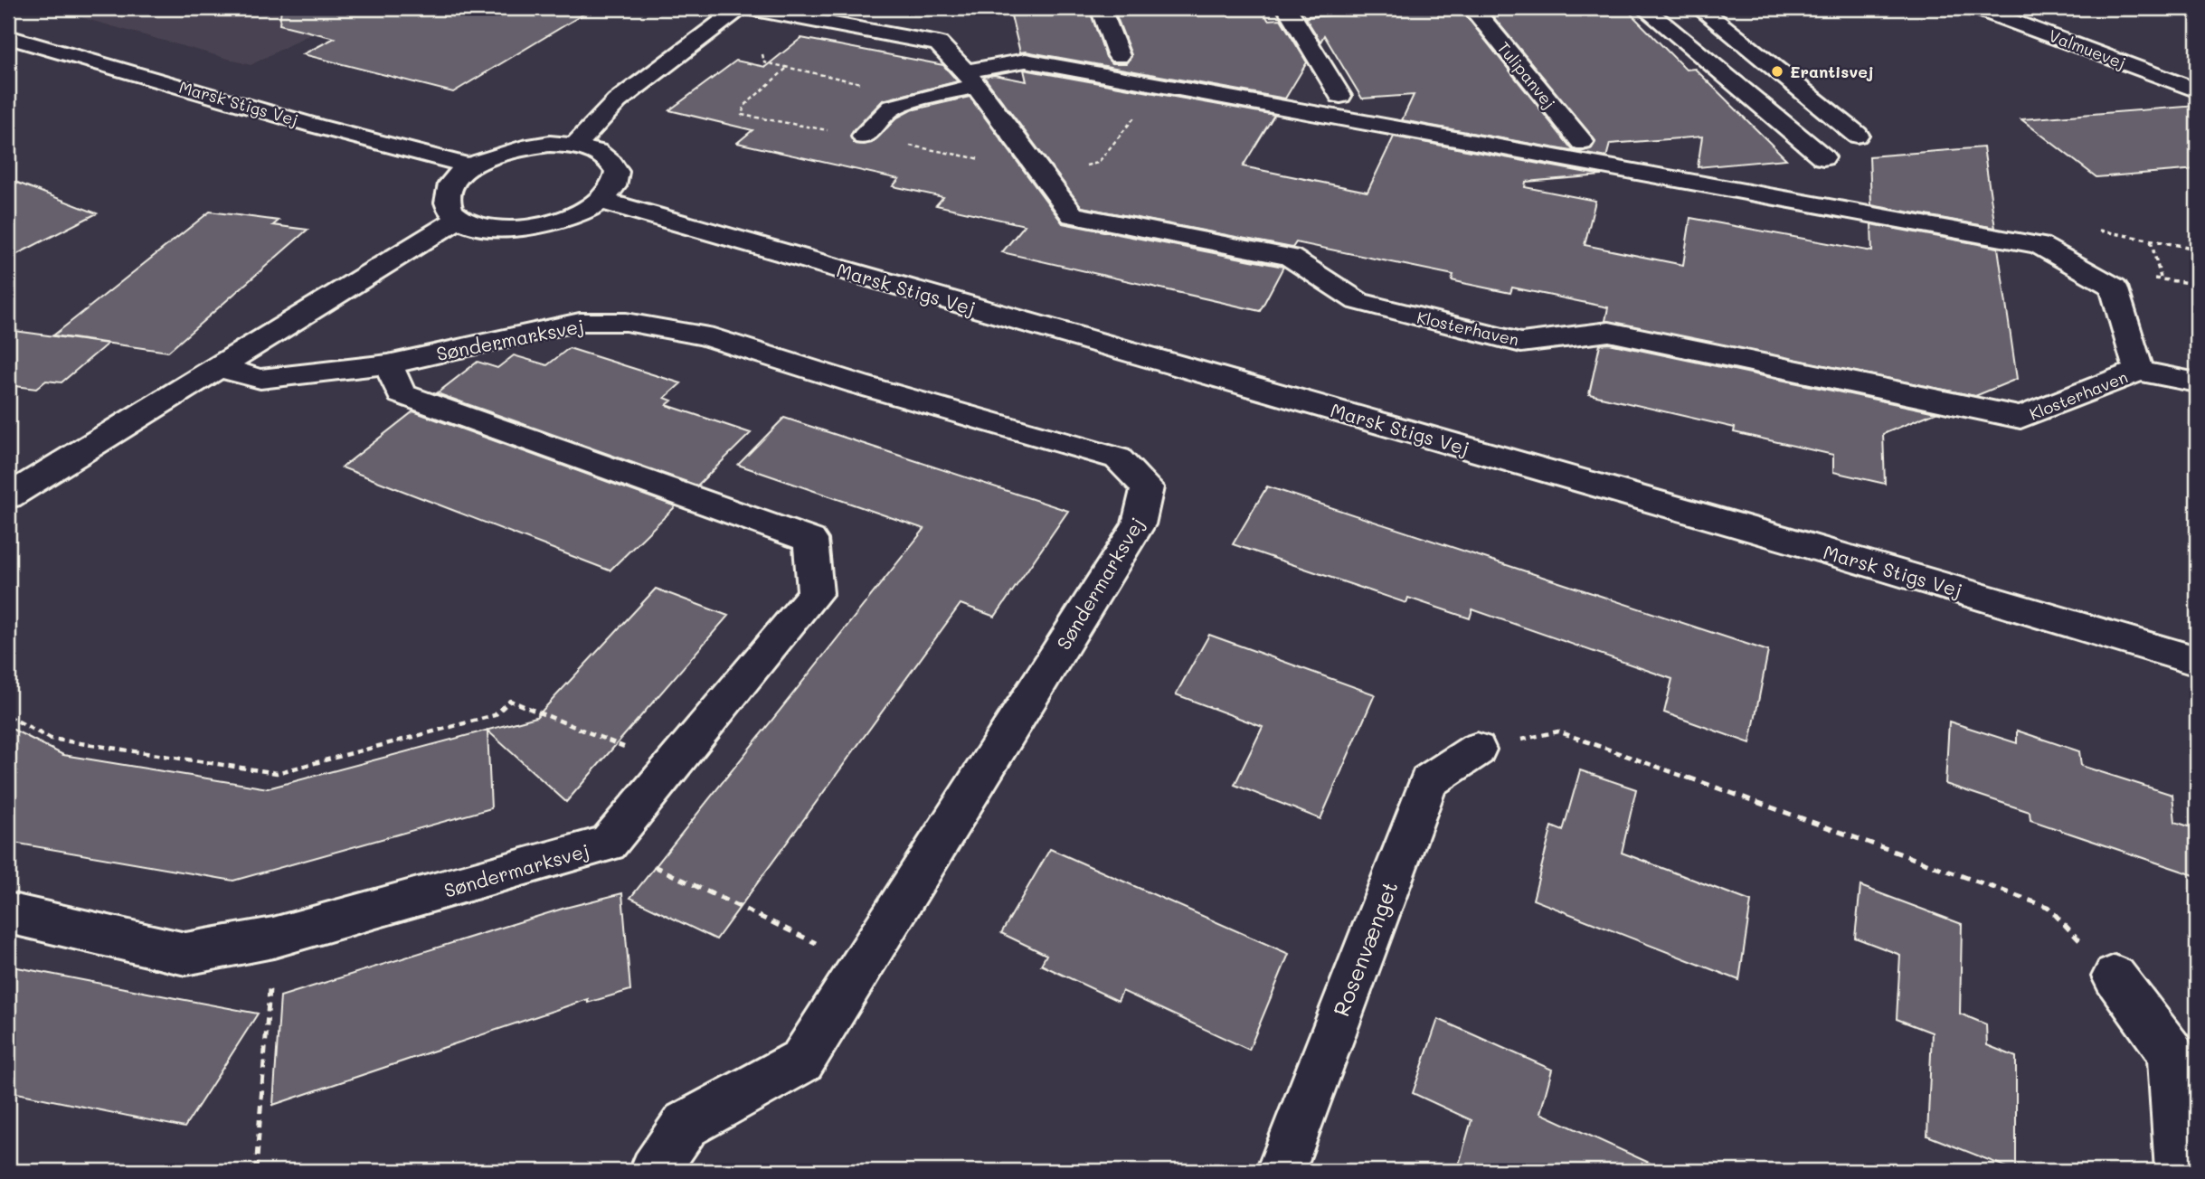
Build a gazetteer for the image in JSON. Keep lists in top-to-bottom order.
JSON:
{
  "streets": {
    "street": [
      "Valmuevej",
      "Tulipanvej",
      "Marsk Stigs Vej",
      "Klosterhaven",
      "Søndermarksvej",
      "Rosenvænget"
    ]
  },
  "places": ["Erantisvej"]
}
